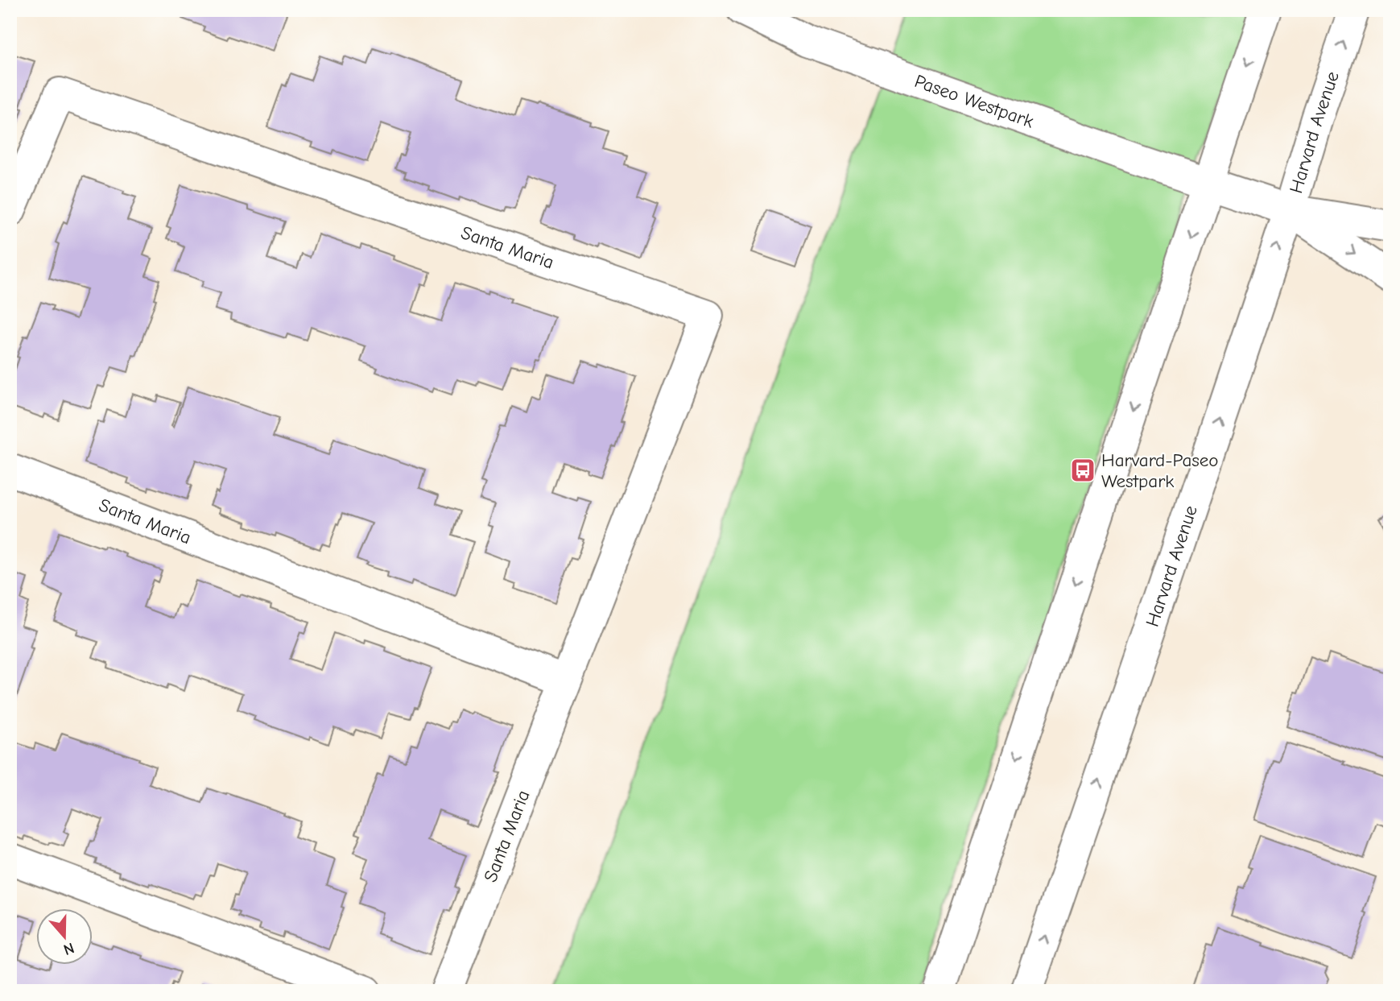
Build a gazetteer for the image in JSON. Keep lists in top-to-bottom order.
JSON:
{
  "streets": {
    "street": ["Paseo Westpark", "Harvard Avenue", "Santa Maria"]
  },
  "crossings": [
    ["Paseo Westpark", "Harvard Avenue"]
  ],
  "places": {
    "bus stop": ["Harvard-Paseo Westpark"]
  },
  "north": "bottom"
}
